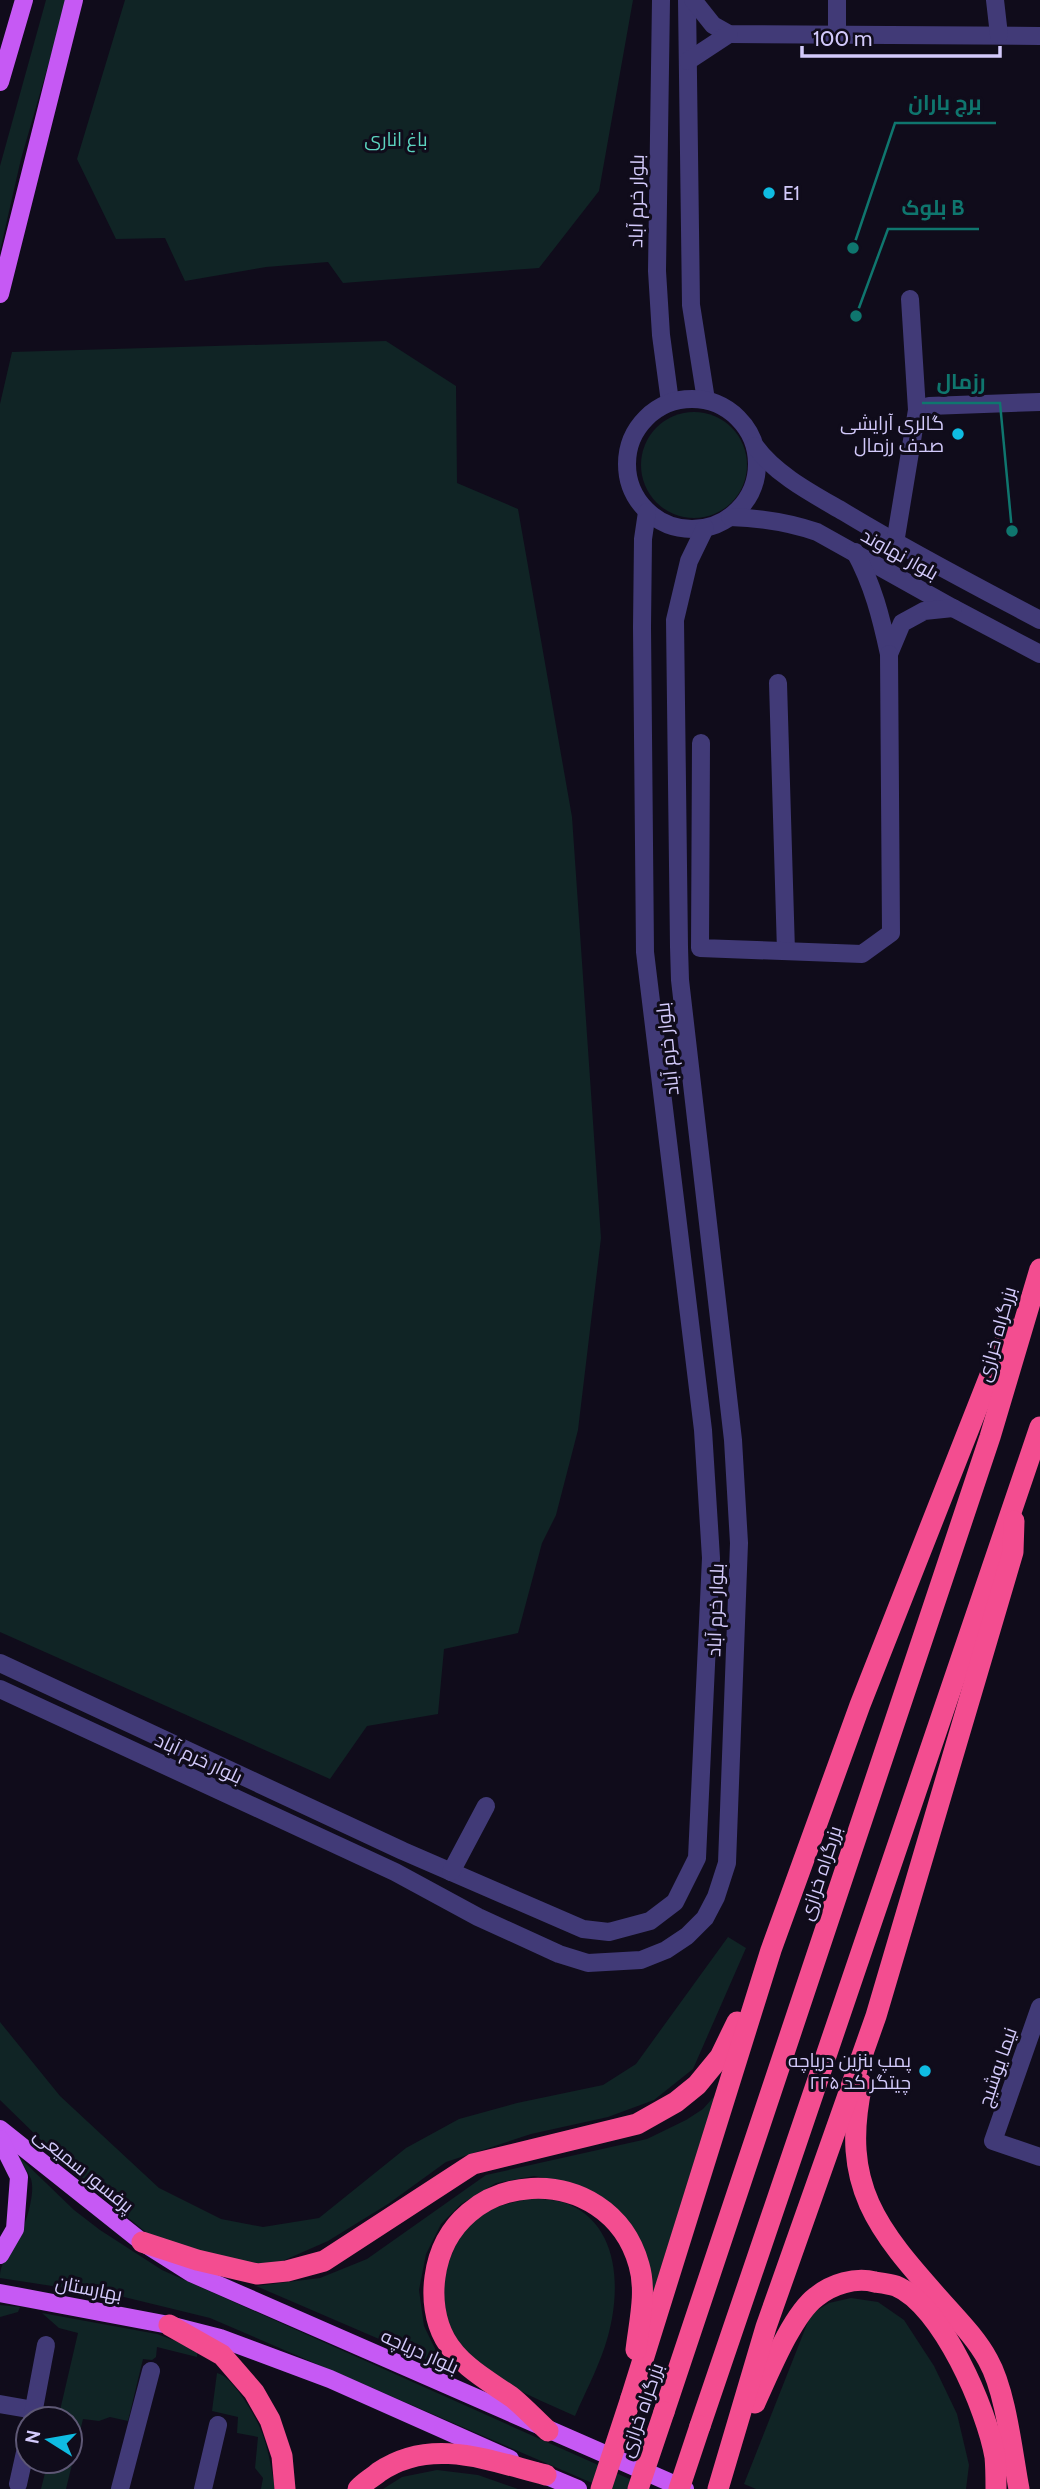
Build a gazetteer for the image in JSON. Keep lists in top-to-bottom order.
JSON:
{
  "streets": {
    "highway": ["بزرگراه خرازی"],
    "main road": ["پرفسور سمیعی", "بهارستان", "بلوار دریاچه"],
    "street": ["بلوار خرم آباد", "بلوار نهاوند", "نیما یوشیج"]
  },
  "crossings": [
    ["بلوار خرم آباد", "بلوار نهاوند"],
    ["پرفسور سمیعی", "بلوار دریاچه"]
  ],
  "parks": ["باغ اناری"],
  "places": [
    "E1",
    "برج باران",
    "بلوک B",
    "گالری آرایشی صدف رزمال",
    "رزمال",
    "پمپ بنزین دریاچه چیتگر کد ۲۲۵"
  ],
  "scale_bar": "100 m",
  "north": "left"
}
